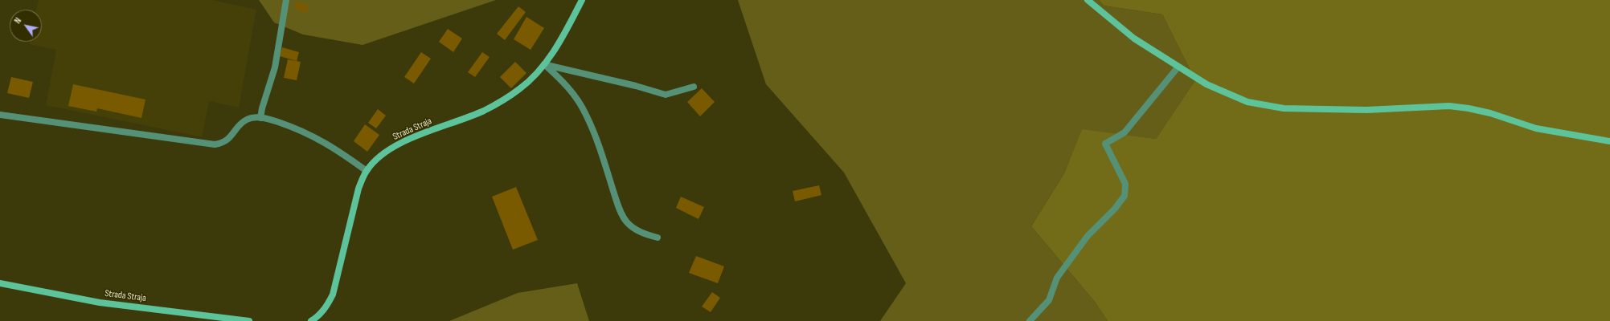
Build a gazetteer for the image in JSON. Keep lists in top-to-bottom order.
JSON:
{
  "streets": {
    "main road": ["Strada Straja"]
  },
  "north": "top left"
}
